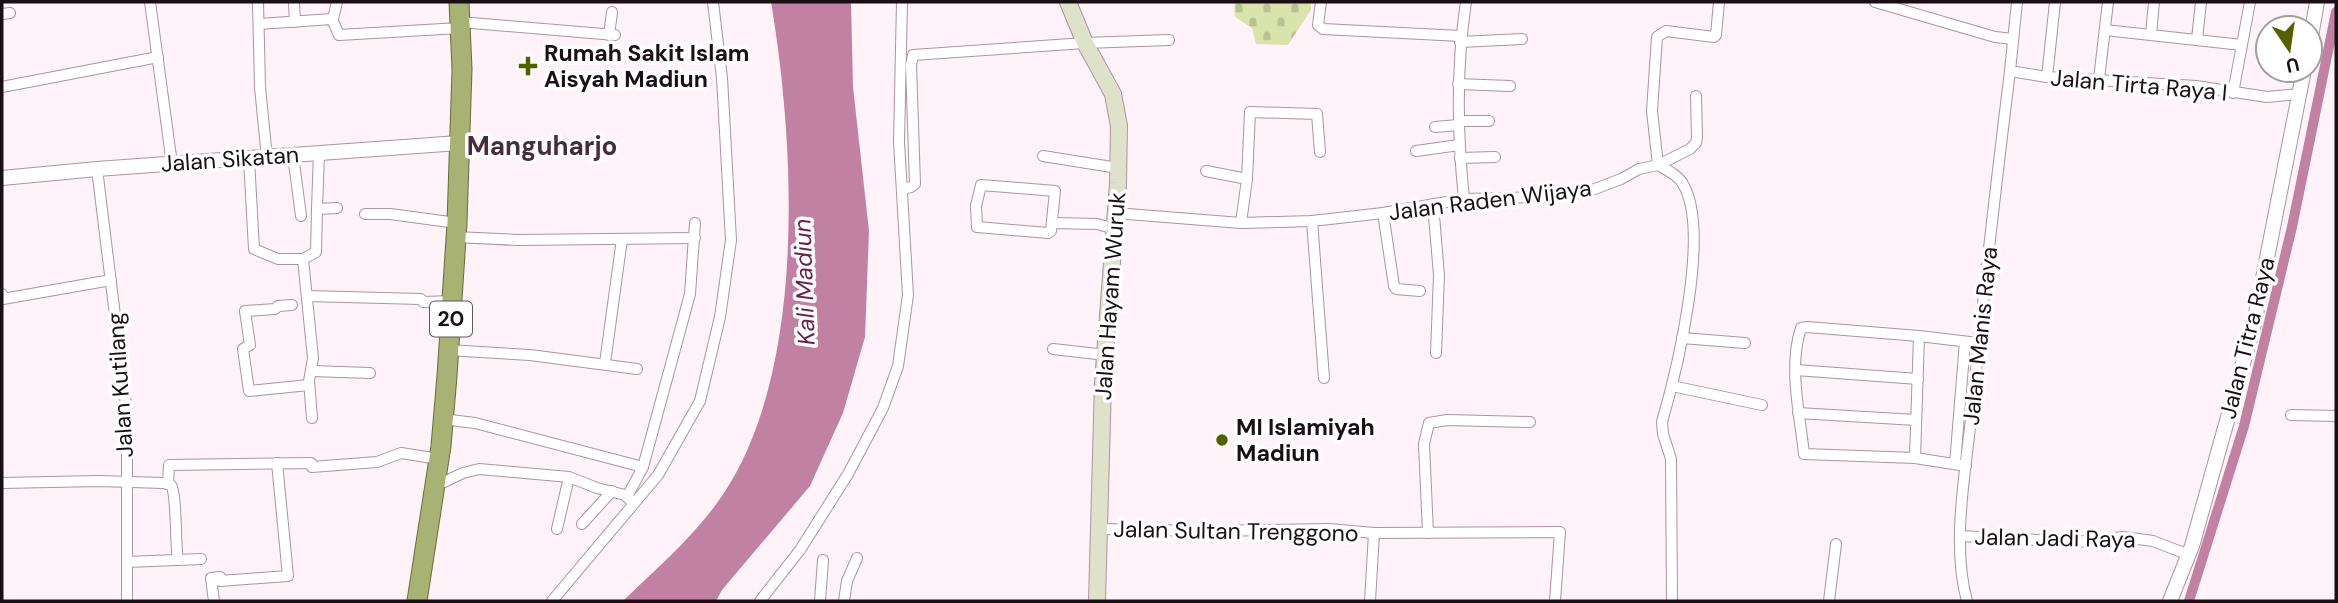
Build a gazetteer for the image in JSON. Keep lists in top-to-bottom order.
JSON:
{
  "streets": {
    "highway": ["20"],
    "main road": ["Jalan Hayam Wuruk"],
    "street": [
      "Jalan Tirta Raya I",
      "Jalan Sikatan",
      "Jalan Raden Wijaya",
      "Jalan Manis Raya",
      "Jalan Titra Raya",
      "Jalan Kutilang",
      "Jalan Sultan Trenggono",
      "Jalan Jadi Raya"
    ]
  },
  "crossings": [
    ["Jalan Tirta Raya I", "Jalan Manis Raya"],
    ["Jalan Tirta Raya I", "Jalan Titra Raya"],
    ["Jalan Sikatan", "20"],
    ["Jalan Sikatan", "Jalan Kutilang"],
    ["Jalan Raden Wijaya", "Jalan Hayam Wuruk"],
    ["Jalan Hayam Wuruk", "Jalan Sultan Trenggono"],
    ["Jalan Manis Raya", "Jalan Jadi Raya"],
    ["Jalan Titra Raya", "Jalan Jadi Raya"]
  ],
  "districts": ["Manguharjo"],
  "water": ["Kali Madiun"],
  "places": {
    "health": ["Rumah Sakit Islam Aisyah Madiun"],
    "other": ["MI Islamiyah Madiun"]
  },
  "north": "bottom"
}
